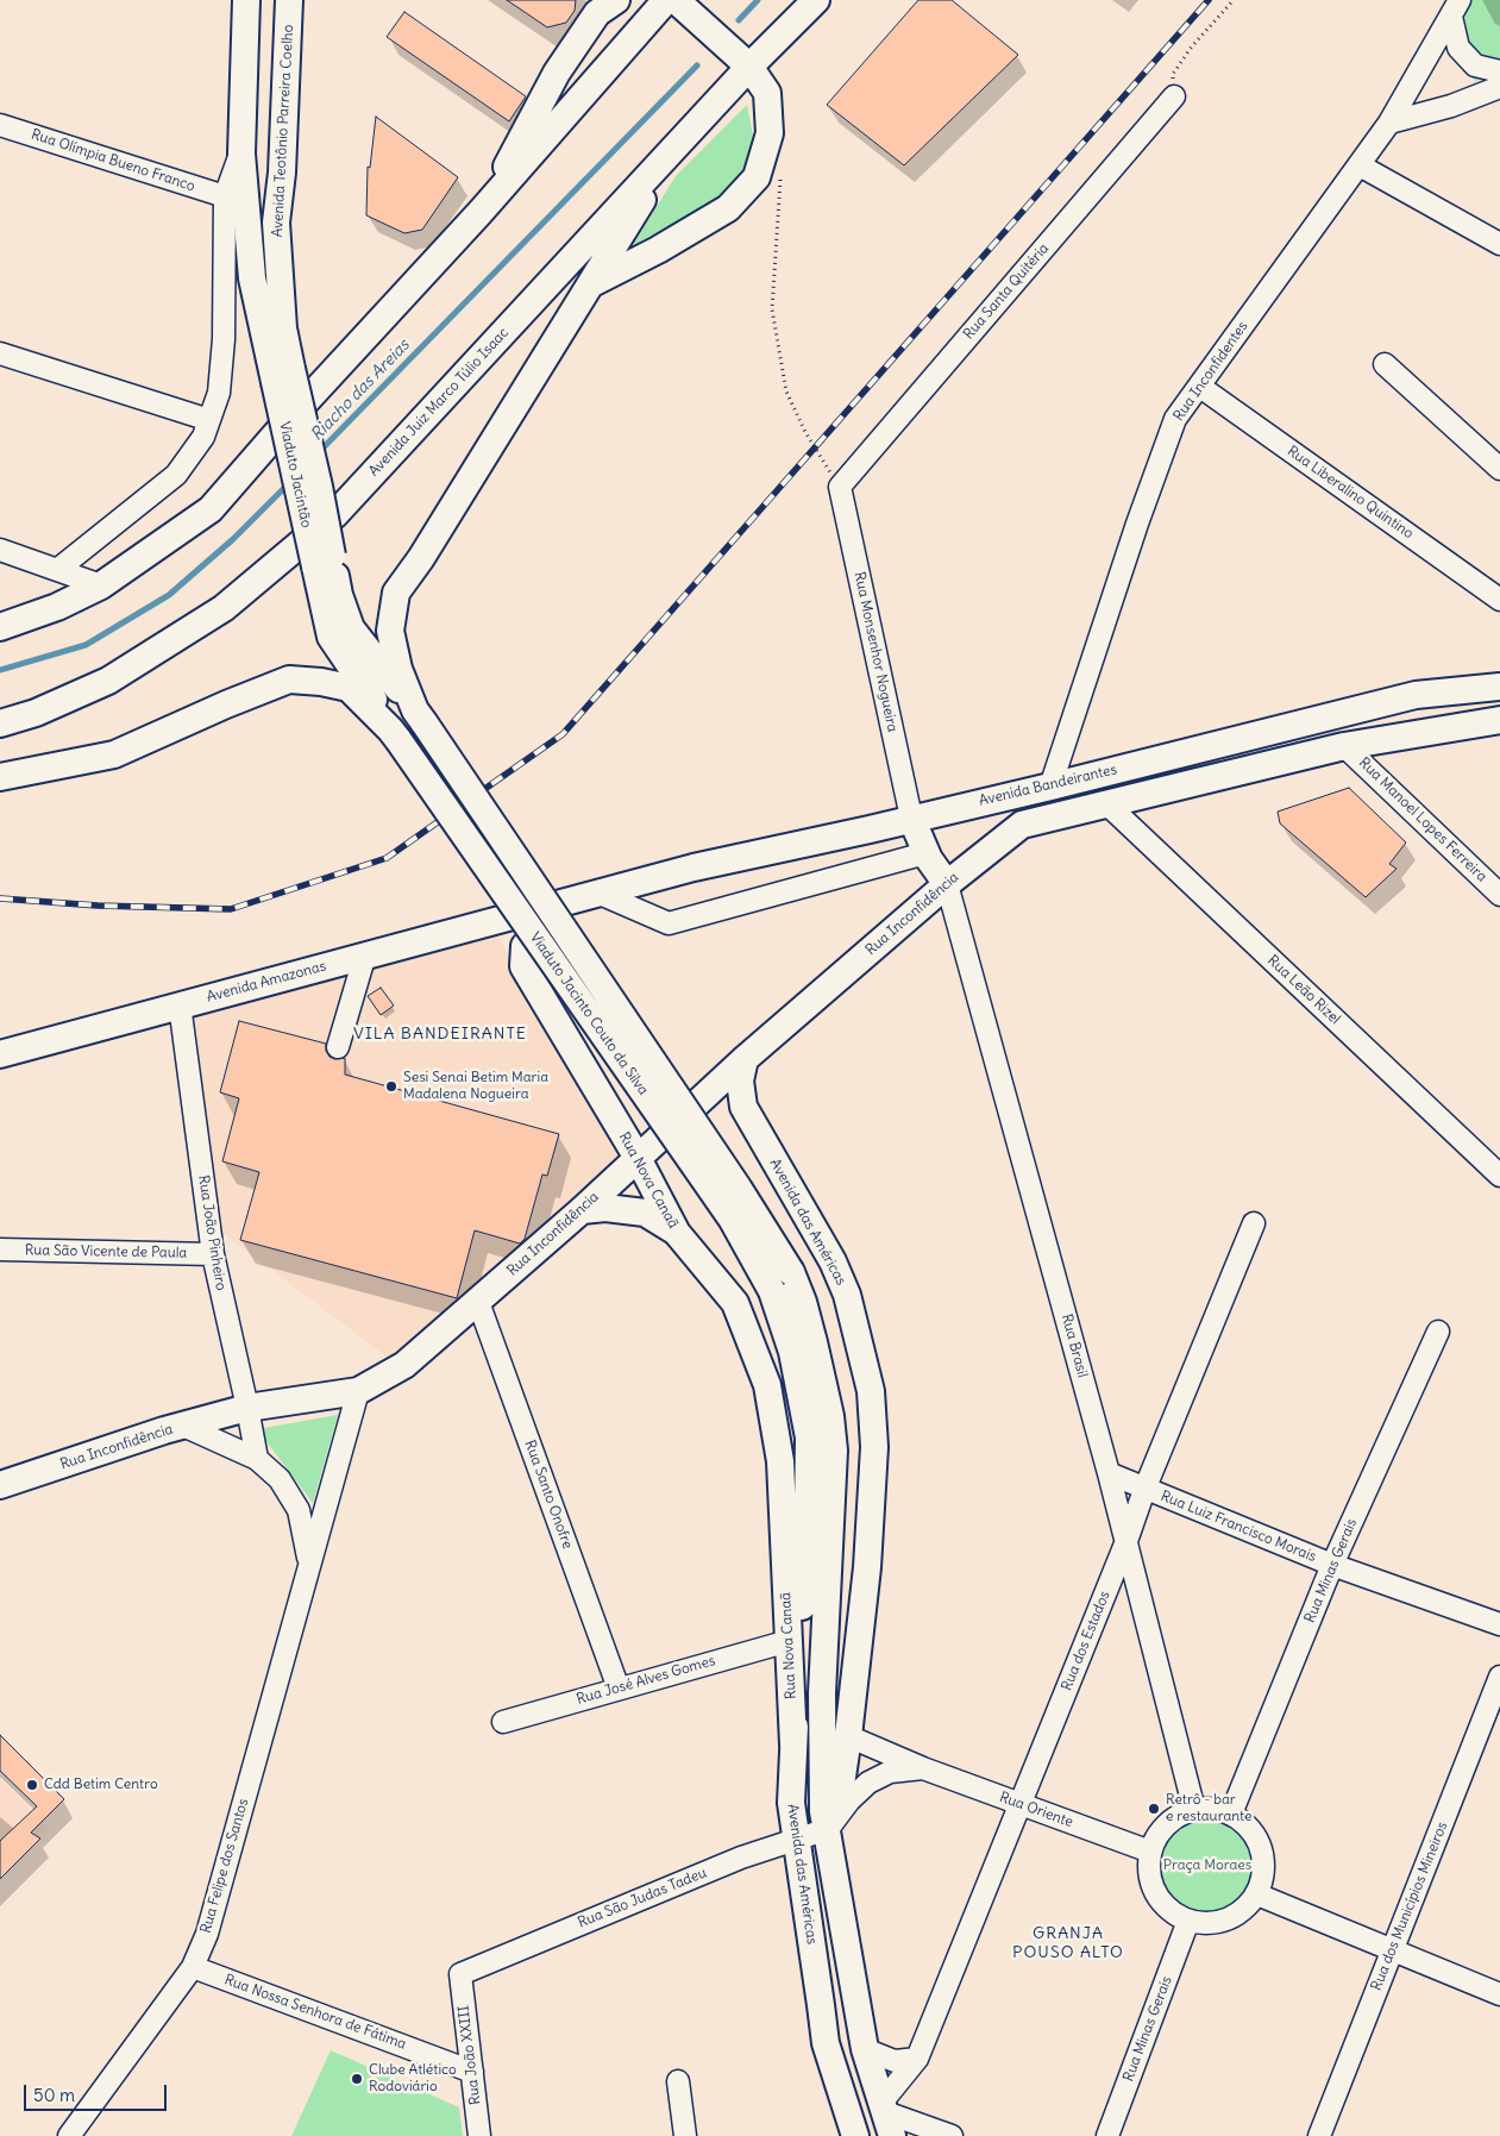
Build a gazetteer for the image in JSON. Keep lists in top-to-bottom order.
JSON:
{
  "streets": {
    "main road": [
      "Avenida Teotônio Parreira Coelho",
      "Avenida Juiz Marco Túlio Isaac",
      "Viaduto Jacintão",
      "Avenida Bandeirantes",
      "Rua Inconfidência",
      "Avenida Amazonas",
      "Viaduto Jacinto Couto da Silva",
      "Rua Nova Canaã",
      "Avenida das Américas"
    ],
    "street": [
      "Rua Olímpia Bueno Franco",
      "Rua Santa Quitéria",
      "Rua Inconfidentes",
      "Rua Liberalino Quintino",
      "Rua Monsenhor Nogueira",
      "Rua Manoel Lopes Ferreira",
      "Rua Leão Rizel",
      "Rua João Pinheiro",
      "Rua São Vicente de Paula",
      "Rua Brasil",
      "Rua Santo Onofre",
      "Rua Luiz Francisco Morais",
      "Rua Minas Gerais",
      "Rua dos Estados",
      "Rua José Alves Gomes",
      "Rua Oriente",
      "Rua Felipe dos Santos",
      "Rua São Judas Tadeu",
      "Rua dos Municípios Mineiros",
      "Rua Nossa Senhora de Fátima",
      "Rua João XXIII"
    ]
  },
  "crossings": [
    ["Avenida Teotônio Parreira Coelho", "Viaduto Jacintão"],
    ["Rua Santa Quitéria", "Rua Monsenhor Nogueira"],
    ["Rua Inconfidentes", "Rua Liberalino Quintino"],
    ["Rua Inconfidentes", "Avenida Bandeirantes"],
    ["Viaduto Jacintão", "Viaduto Jacinto Couto da Silva"],
    ["Rua Monsenhor Nogueira", "Avenida Bandeirantes"],
    ["Avenida Bandeirantes", "Avenida Amazonas"],
    ["Avenida Bandeirantes", "Rua Nova Canaã"],
    ["Rua Inconfidência", "Rua Leão Rizel"],
    ["Rua Inconfidência", "Rua Nova Canaã"],
    ["Rua Inconfidência", "Avenida das Américas"],
    ["Rua Inconfidência", "Rua João Pinheiro"],
    ["Rua Inconfidência", "Rua Brasil"],
    ["Rua Inconfidência", "Rua Santo Onofre"],
    ["Rua Inconfidência", "Rua Felipe dos Santos"],
    ["Avenida Amazonas", "Rua João Pinheiro"],
    ["Viaduto Jacinto Couto da Silva", "Avenida das Américas"],
    ["Rua Nova Canaã", "Avenida das Américas"],
    ["Rua Nova Canaã", "Rua José Alves Gomes"],
    ["Avenida das Américas", "Rua dos Estados"],
    ["Avenida das Américas", "Rua Oriente"],
    ["Avenida das Américas", "Rua São Judas Tadeu"],
    ["Rua João Pinheiro", "Rua São Vicente de Paula"],
    ["Rua João Pinheiro", "Rua Felipe dos Santos"],
    ["Rua Brasil", "Rua Luiz Francisco Morais"],
    ["Rua Brasil", "Rua Minas Gerais"],
    ["Rua Brasil", "Rua dos Estados"],
    ["Rua Brasil", "Rua Oriente"],
    ["Rua Santo Onofre", "Rua José Alves Gomes"],
    ["Rua Luiz Francisco Morais", "Rua Minas Gerais"],
    ["Rua Luiz Francisco Morais", "Rua dos Estados"],
    ["Rua Minas Gerais", "Rua Oriente"],
    ["Rua dos Estados", "Rua Oriente"],
    ["Rua Oriente", "Rua São Judas Tadeu"],
    ["Rua Felipe dos Santos", "Rua Nossa Senhora de Fátima"],
    ["Rua São Judas Tadeu", "Rua João XXIII"],
    ["Rua Nossa Senhora de Fátima", "Rua João XXIII"]
  ],
  "districts": ["VILA BANDEIRANTE", "GRANJA POUSO ALTO"],
  "water": ["Riacho das Areias"],
  "parks": ["Praça Moraes"],
  "places": [
    "Sesi Senai Betim Maria Madalena Nogueira",
    "Cdd Betim Centro",
    "Retrô - bar e restaurante",
    "Clube Atlético Rodoviário"
  ],
  "scale_bar": "50 m"
}
